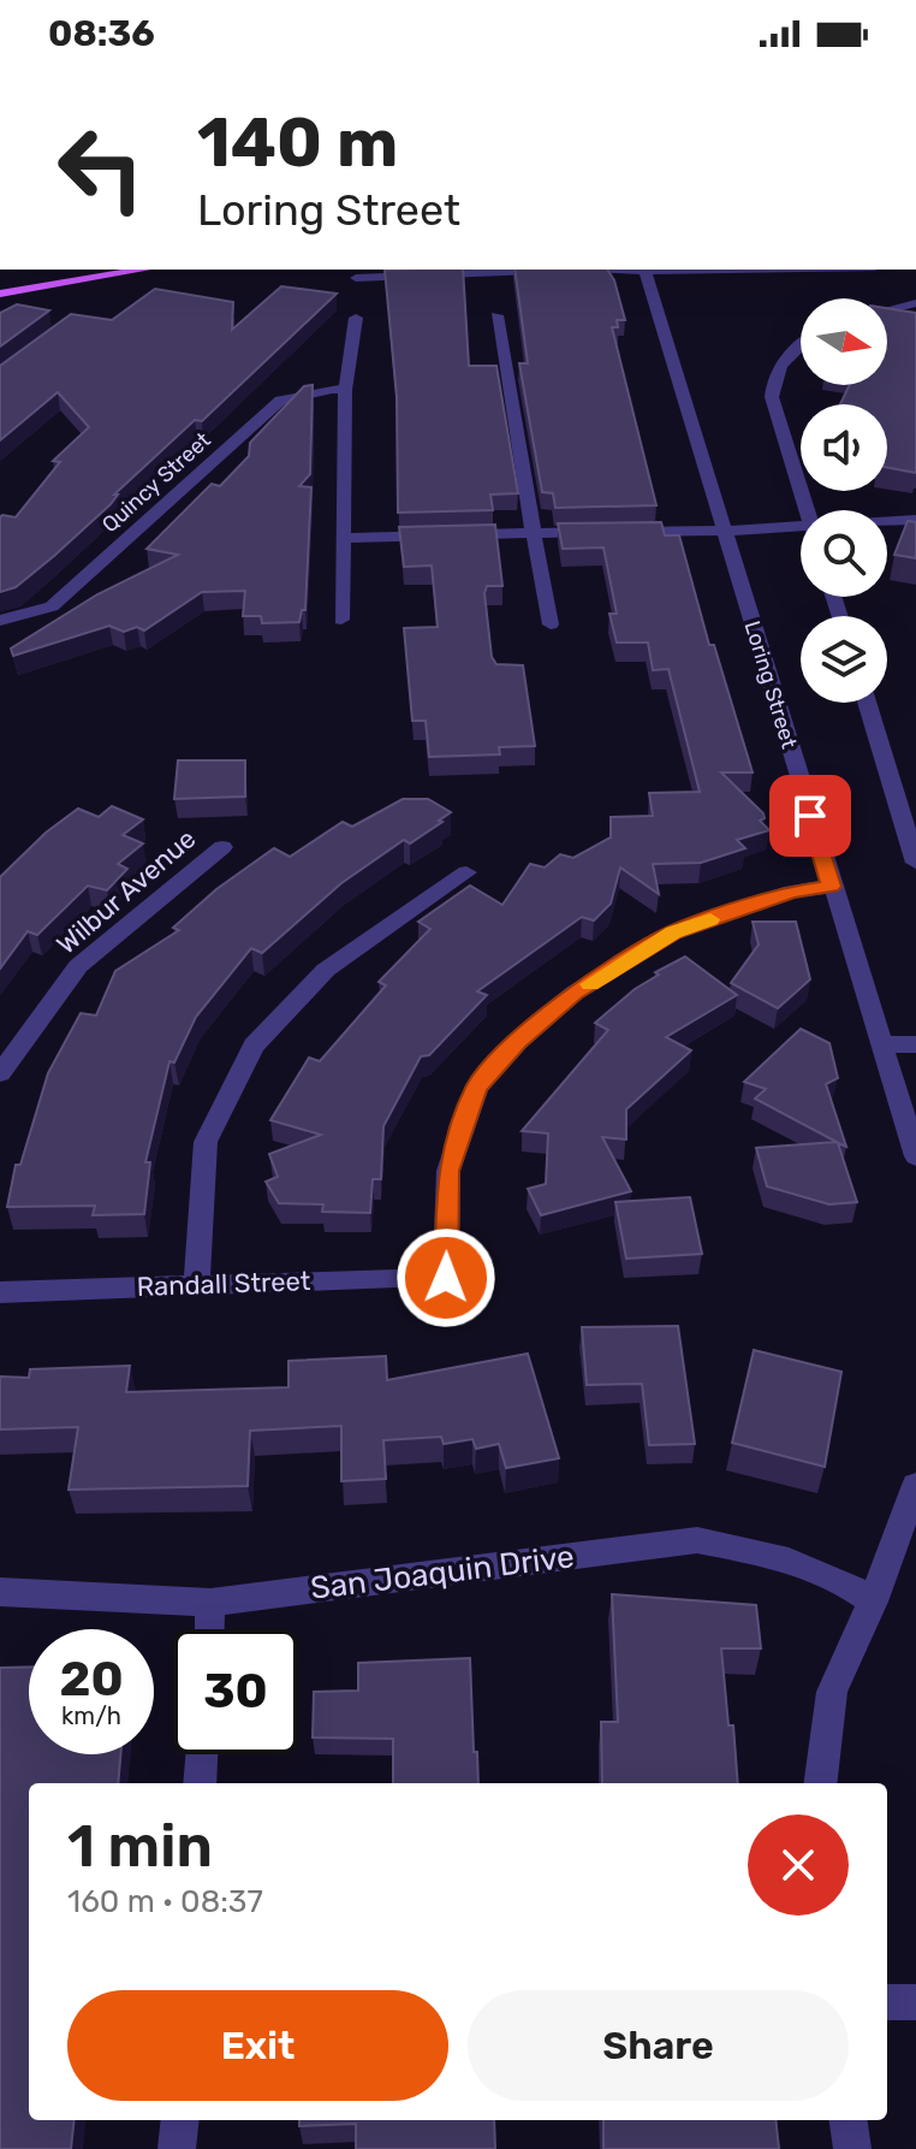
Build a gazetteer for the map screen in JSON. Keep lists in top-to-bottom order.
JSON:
{
  "streets": {
    "street": [
      "Quincy Street",
      "Loring Street",
      "Wilbur Avenue",
      "Randall Street",
      "San Joaquin Drive"
    ]
  },
  "crossings": [
    ["Loring Street", "Randall Street"]
  ],
  "north": "right",
  "page": {
    "status": "08:36",
    "turn": ["140 m", "Loring Street"],
    "speed": "20 km/h",
    "limit": "30",
    "heading": ["1 min", "160 m · 08:37"],
    "buttons": ["Exit", "Share"]
  }
}
